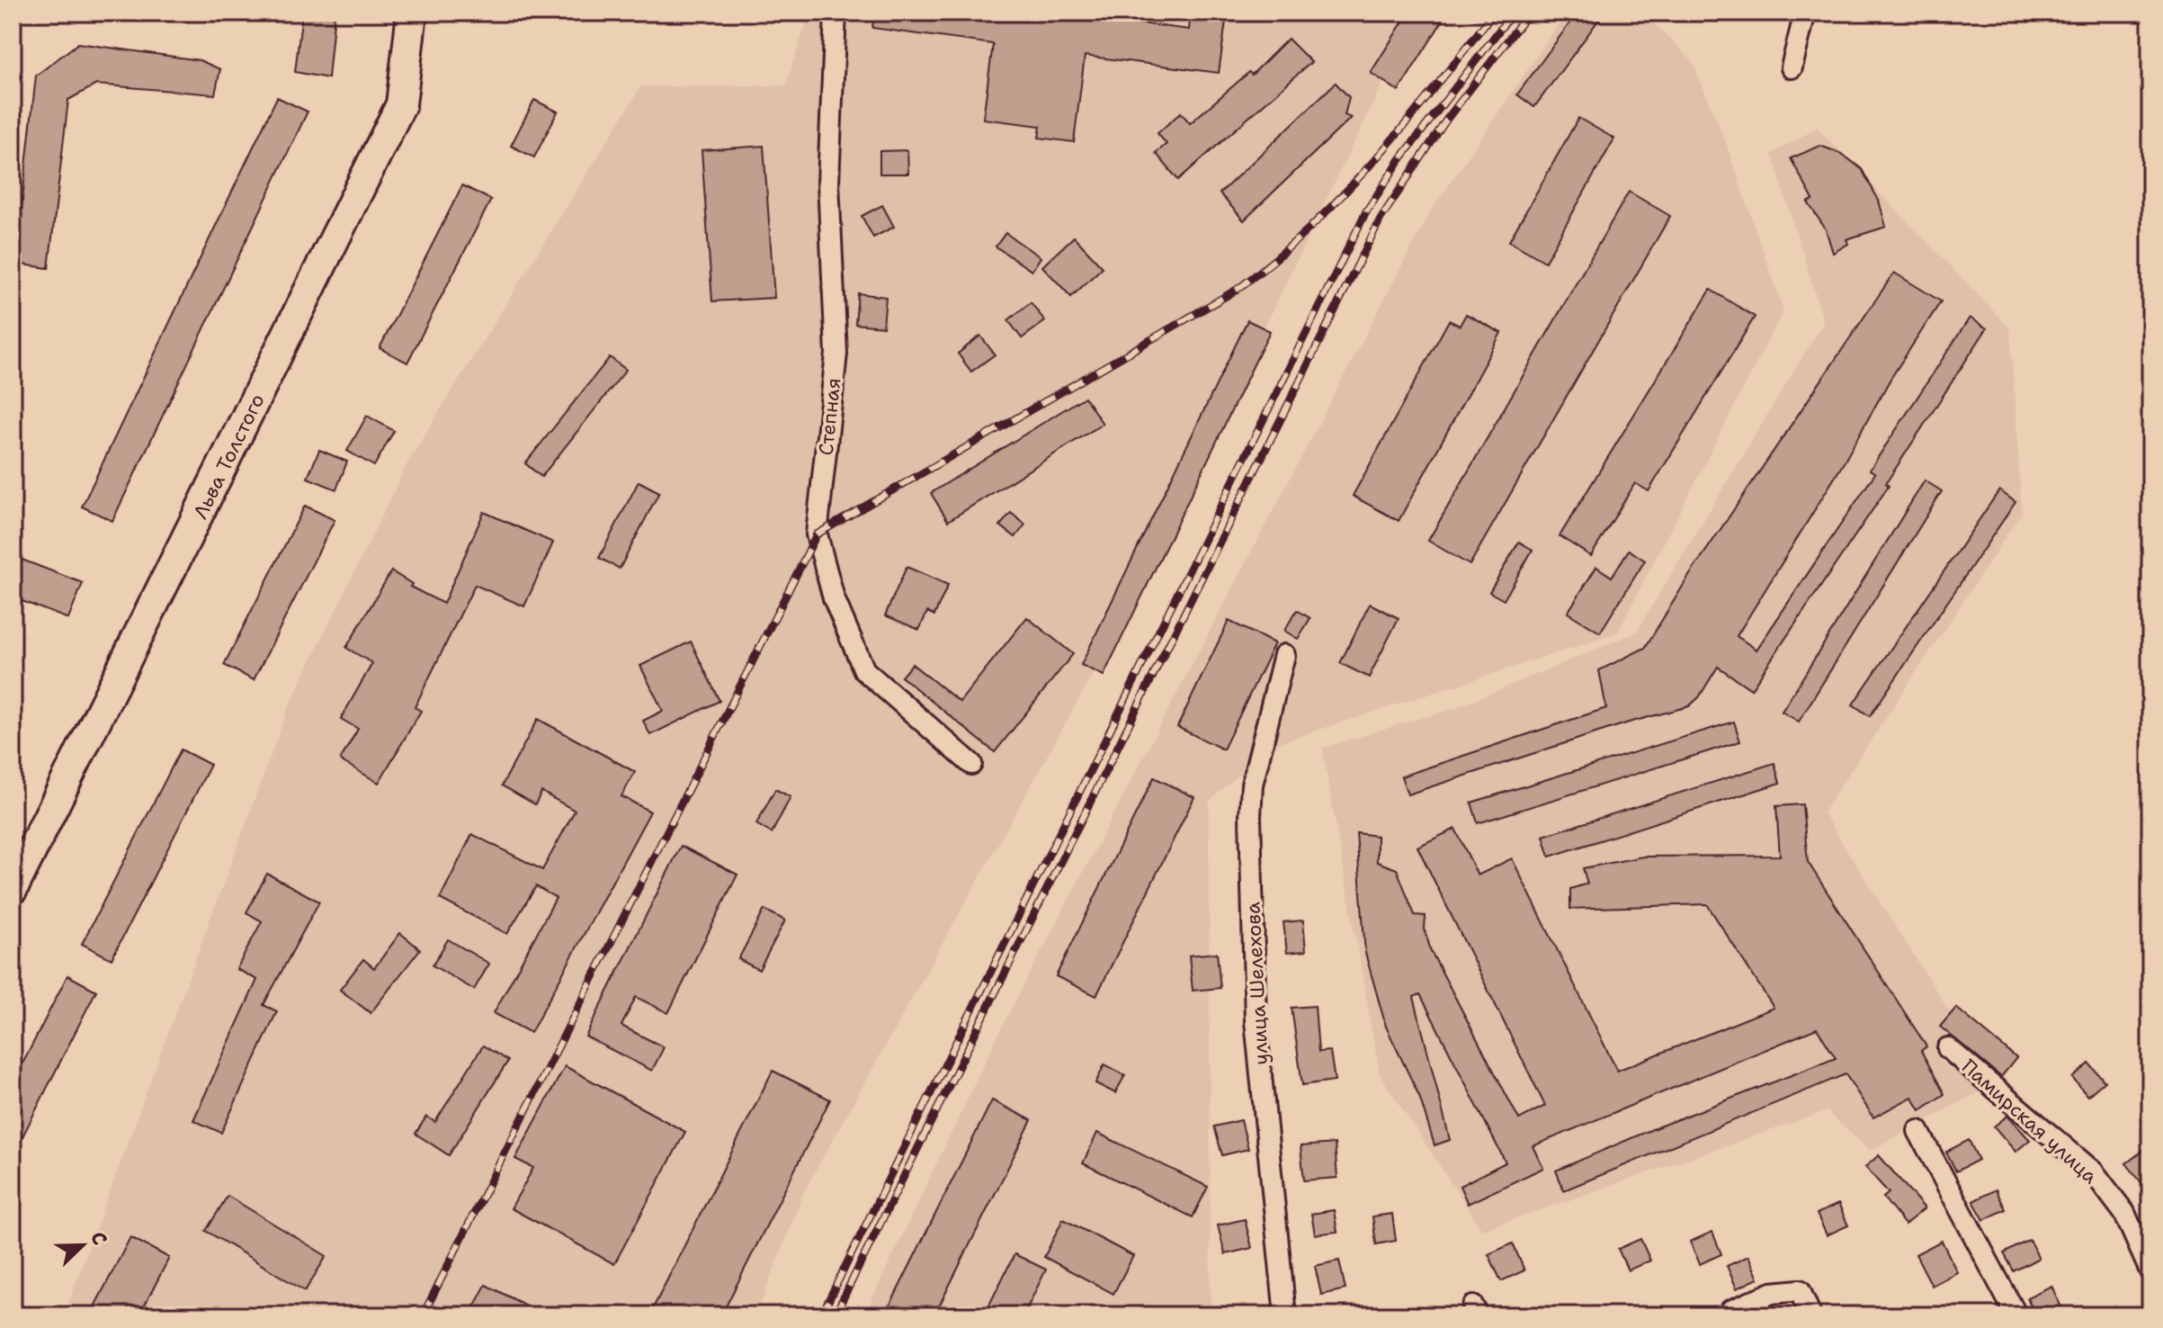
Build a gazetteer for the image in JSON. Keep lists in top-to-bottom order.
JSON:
{
  "streets": {
    "street": [
      "Степная",
      "Льва Толстого",
      "улица Шелехова",
      "Памирская улица"
    ]
  },
  "north": "top right"
}
